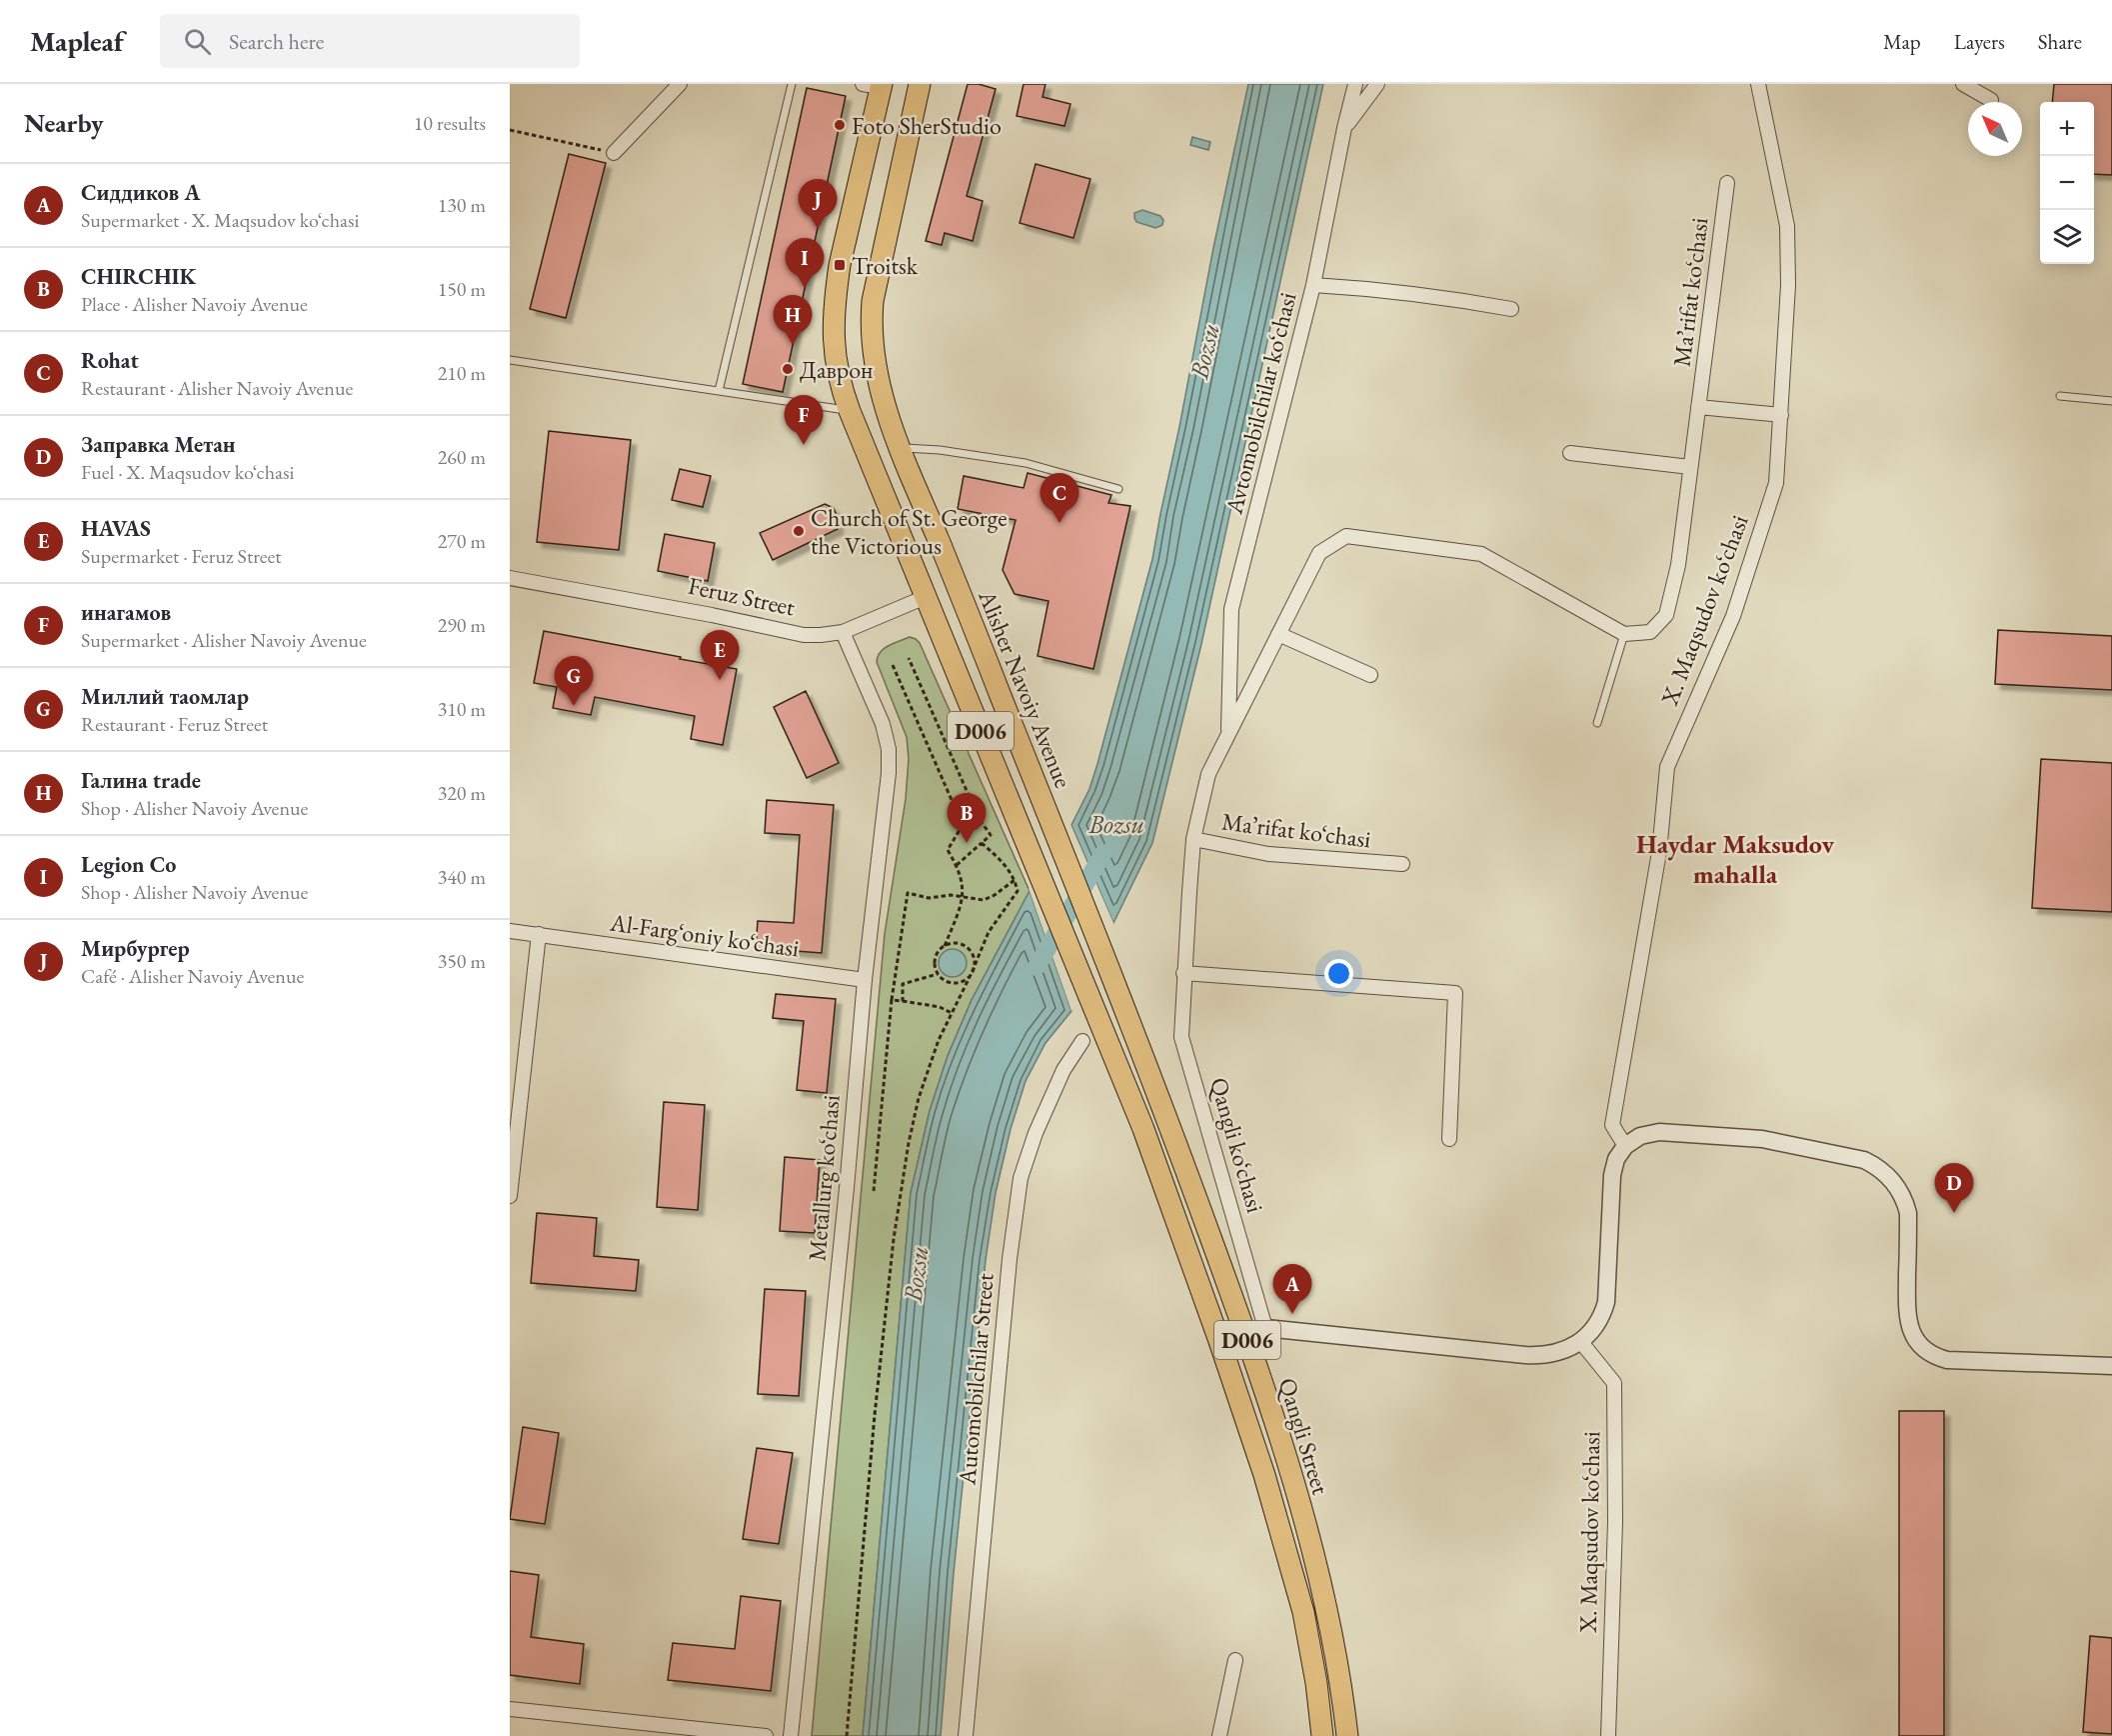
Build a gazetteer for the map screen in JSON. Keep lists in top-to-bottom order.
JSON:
{
  "streets": {
    "main road": [
      "Feruz Street",
      "Alisher Navoiy Avenue",
      "D006",
      "Qangli Street"
    ],
    "street": [
      "Maʼrifat ko‘chasi",
      "Avtomobilchilar ko‘chasi",
      "X. Maqsudov ko‘chasi",
      "Al-Farg‘oniy ko‘chasi",
      "Qangli ko‘chasi",
      "Metallurg ko‘chasi",
      "Automobilchilar Street"
    ]
  },
  "crossings": [
    ["Maʼrifat ko‘chasi", "Avtomobilchilar ko‘chasi"],
    ["Maʼrifat ko‘chasi", "Qangli ko‘chasi"],
    ["Feruz Street", "Alisher Navoiy Avenue"],
    ["Feruz Street", "D006"],
    ["Feruz Street", "Metallurg ko‘chasi"],
    ["Feruz Street", "Qangli Street"],
    ["Alisher Navoiy Avenue", "Qangli Street"],
    ["D006", "Qangli Street"],
    ["Al-Farg‘oniy ko‘chasi", "Metallurg ko‘chasi"],
    ["Qangli ko‘chasi", "Qangli Street"]
  ],
  "districts": ["Haydar Maksudov mahalla"],
  "water": ["Bozsu"],
  "places": {
    "other": ["Foto SherStudio", "Даврон", "Church of St. George the Victorious"],
    "transit": ["Troitsk"]
  },
  "north": "top left",
  "page": {
    "header": "Mapleaf",
    "search": "Search here",
    "nav": ["Map", "Layers", "Share"],
    "heading": ["Nearby", "10 results"],
    "map_buttons": ["+", "−"],
    "list": [
      {
        "mark": "A",
        "name": "Сиддиков А",
        "note": "Supermarket · X. Maqsudov ko‘chasi",
        "value": "130 m"
      },
      {
        "mark": "B",
        "name": "CHIRCHIK",
        "note": "Place · Alisher Navoiy Avenue",
        "value": "150 m"
      },
      {
        "mark": "C",
        "name": "Rohat",
        "note": "Restaurant · Alisher Navoiy Avenue",
        "value": "210 m"
      },
      {
        "mark": "D",
        "name": "Заправка Метан",
        "note": "Fuel · X. Maqsudov ko‘chasi",
        "value": "260 m"
      },
      {
        "mark": "E",
        "name": "HAVAS",
        "note": "Supermarket · Feruz Street",
        "value": "270 m"
      },
      {
        "mark": "F",
        "name": "инагамов",
        "note": "Supermarket · Alisher Navoiy Avenue",
        "value": "290 m"
      },
      {
        "mark": "G",
        "name": "Миллий таомлар",
        "note": "Restaurant · Feruz Street",
        "value": "310 m"
      },
      {
        "mark": "H",
        "name": "Галина trade",
        "note": "Shop · Alisher Navoiy Avenue",
        "value": "320 m"
      },
      {
        "mark": "I",
        "name": "Legion Co",
        "note": "Shop · Alisher Navoiy Avenue",
        "value": "340 m"
      },
      {
        "mark": "J",
        "name": "Мирбургер",
        "note": "Café · Alisher Navoiy Avenue",
        "value": "350 m"
      }
    ],
    "pins": [
      "J",
      "I",
      "H",
      "F",
      "C",
      "E",
      "G",
      "B",
      "D",
      "A"
    ]
  }
}
